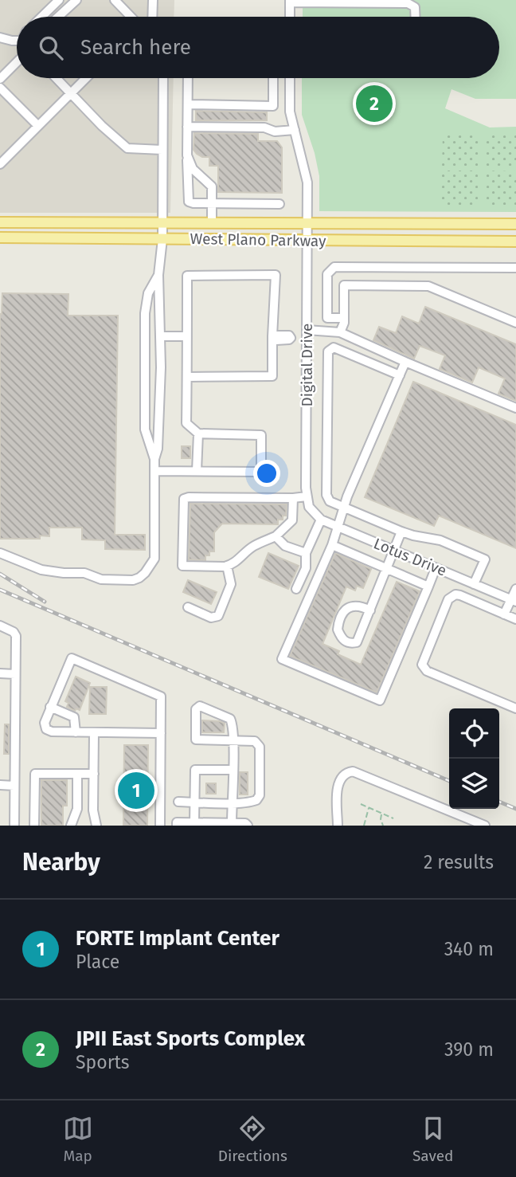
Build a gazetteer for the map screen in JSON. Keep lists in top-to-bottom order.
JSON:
{
  "streets": {
    "main road": ["West Plano Parkway"],
    "street": ["Digital Drive", "Lotus Drive"]
  },
  "crossings": [
    ["West Plano Parkway", "Digital Drive"],
    ["Digital Drive", "Lotus Drive"]
  ],
  "page": {
    "search": "Search here",
    "pins": ["2", "1"],
    "heading": ["Nearby", "2 results"],
    "list": [
      {
        "mark": "1",
        "name": "FORTE Implant Center",
        "note": "Place",
        "value": "340 m"
      },
      {
        "mark": "2",
        "name": "JPII East Sports Complex",
        "note": "Sports",
        "value": "390 m"
      }
    ],
    "nav": ["Map", "Directions", "Saved"]
  }
}
